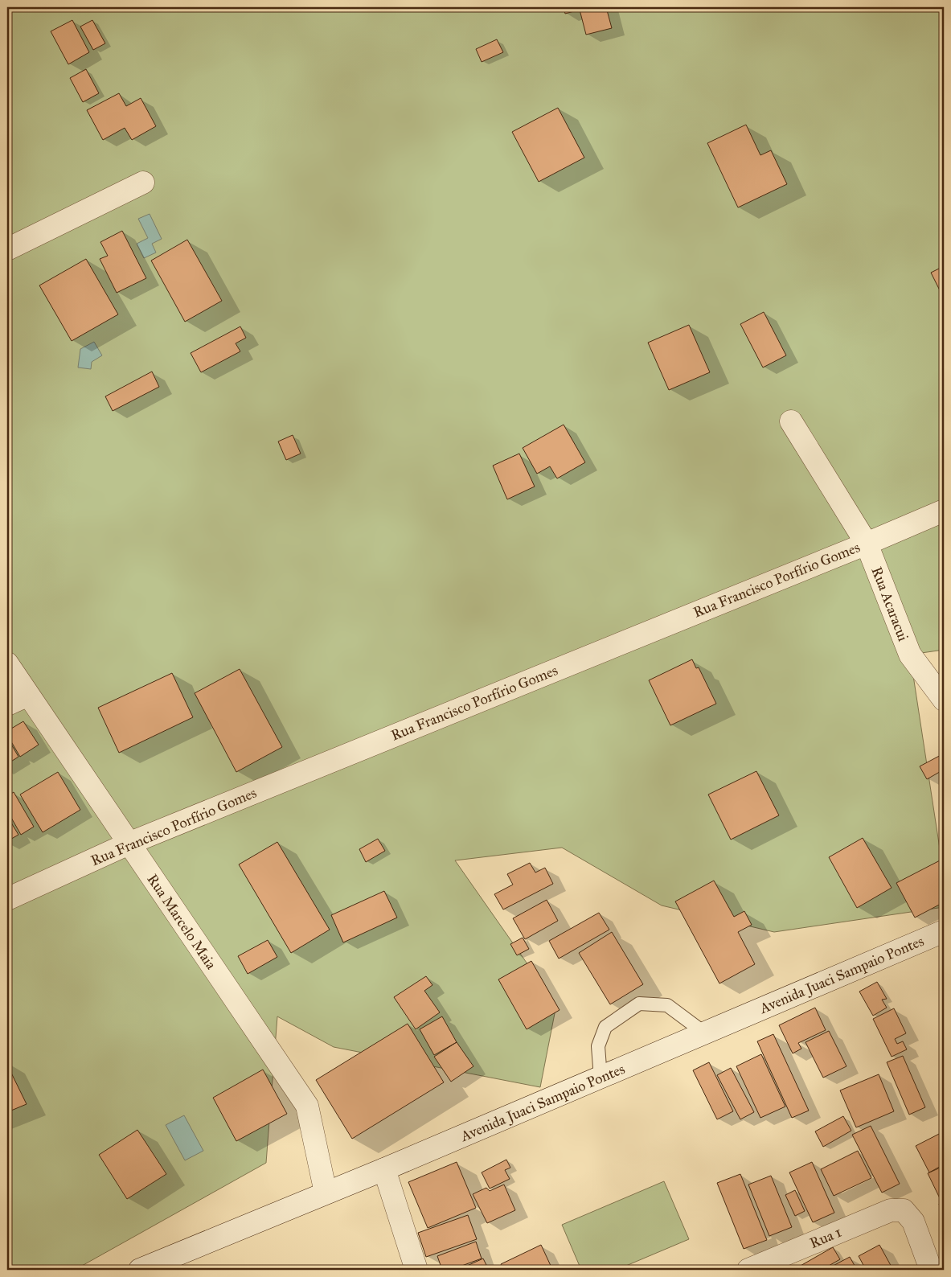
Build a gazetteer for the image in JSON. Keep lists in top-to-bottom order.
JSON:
{
  "streets": {
    "street": [
      "Rua Francisco Porfírio Gomes",
      "Rua Acaracui",
      "Rua Marcelo Maia",
      "Avenida Juaci Sampaio Pontes",
      "Rua 1"
    ]
  },
  "crossings": [
    ["Rua Francisco Porfírio Gomes", "Rua Acaracui"],
    ["Rua Francisco Porfírio Gomes", "Rua Marcelo Maia"],
    ["Rua Marcelo Maia", "Avenida Juaci Sampaio Pontes"]
  ]
}
